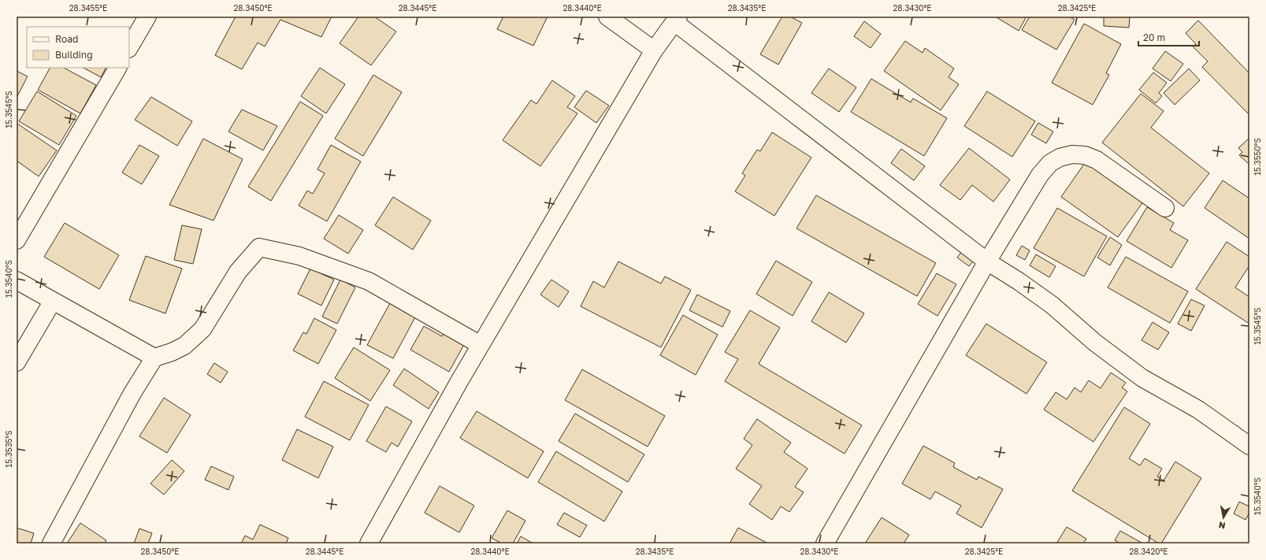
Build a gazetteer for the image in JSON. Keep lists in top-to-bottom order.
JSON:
{
  "legend": ["Road", "Building"],
  "scale_bar": "20 m",
  "north": "bottom",
  "coordinates": [
    "28.3455°E",
    "28.3450°E",
    "28.3445°E",
    "28.3440°E",
    "28.3435°E",
    "28.3430°E",
    "28.3425°E",
    "15.3545°S",
    "15.3550°S",
    "15.3540°S",
    "15.3535°S",
    "28.3420°E"
  ]
}
